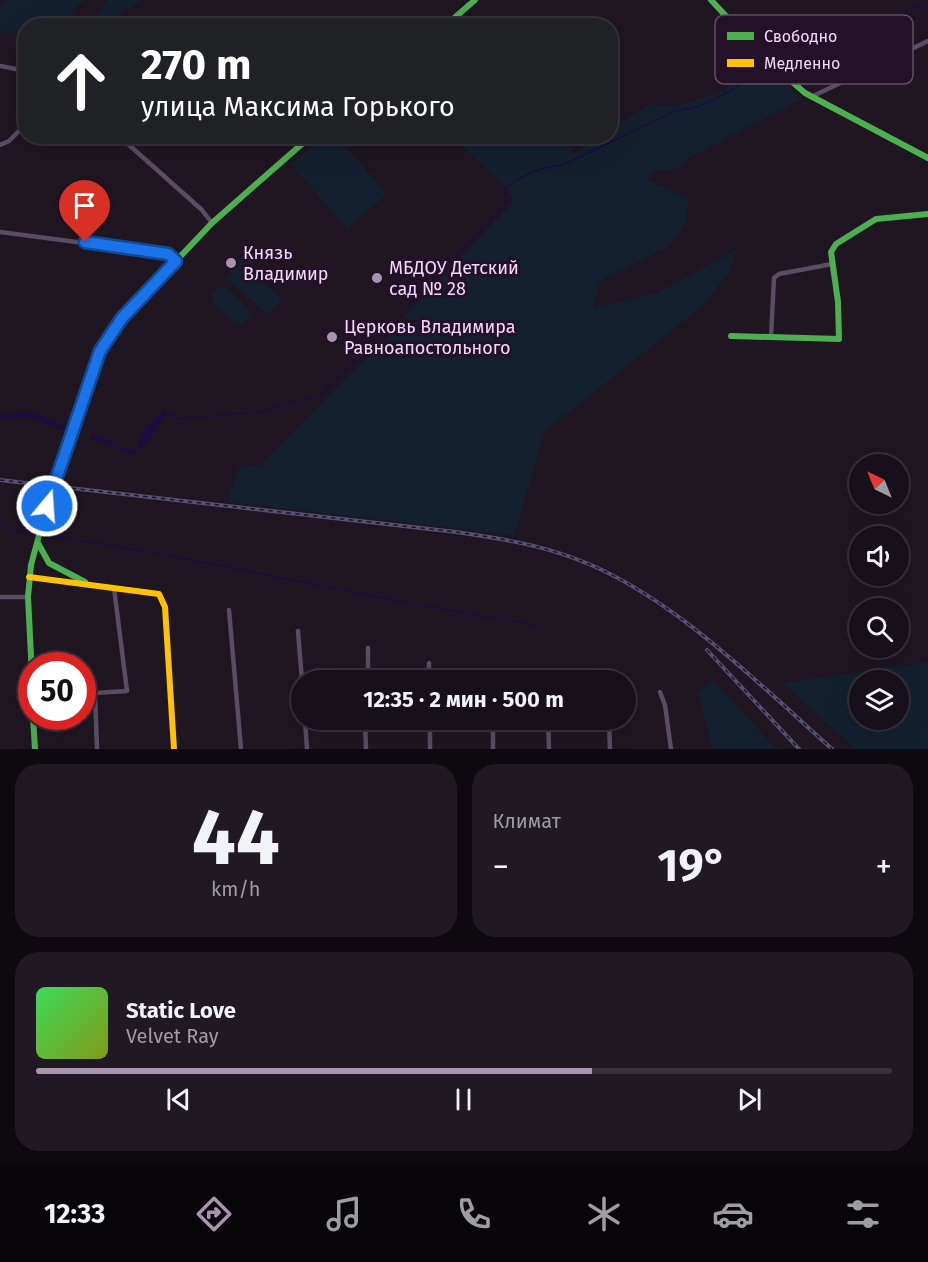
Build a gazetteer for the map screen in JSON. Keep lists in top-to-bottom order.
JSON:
{
  "places": ["Князь Владимир", "МБДОУ Детский сад № 28", "Церковь Владимира Равноапостольного"],
  "legend": ["Свободно", "Медленно"],
  "north": "top left",
  "page": {
    "turn": ["270 m", "улица Максима Горького"],
    "limit": "50",
    "trip": "12:35 · 2 мин · 500 m",
    "tile": [
      ["44", "km/h"],
      "Климат"
    ],
    "heat": ["−", "19°", "+"],
    "song": ["Static Love", "Velvet Ray"],
    "tabs": "12:33"
  }
}
